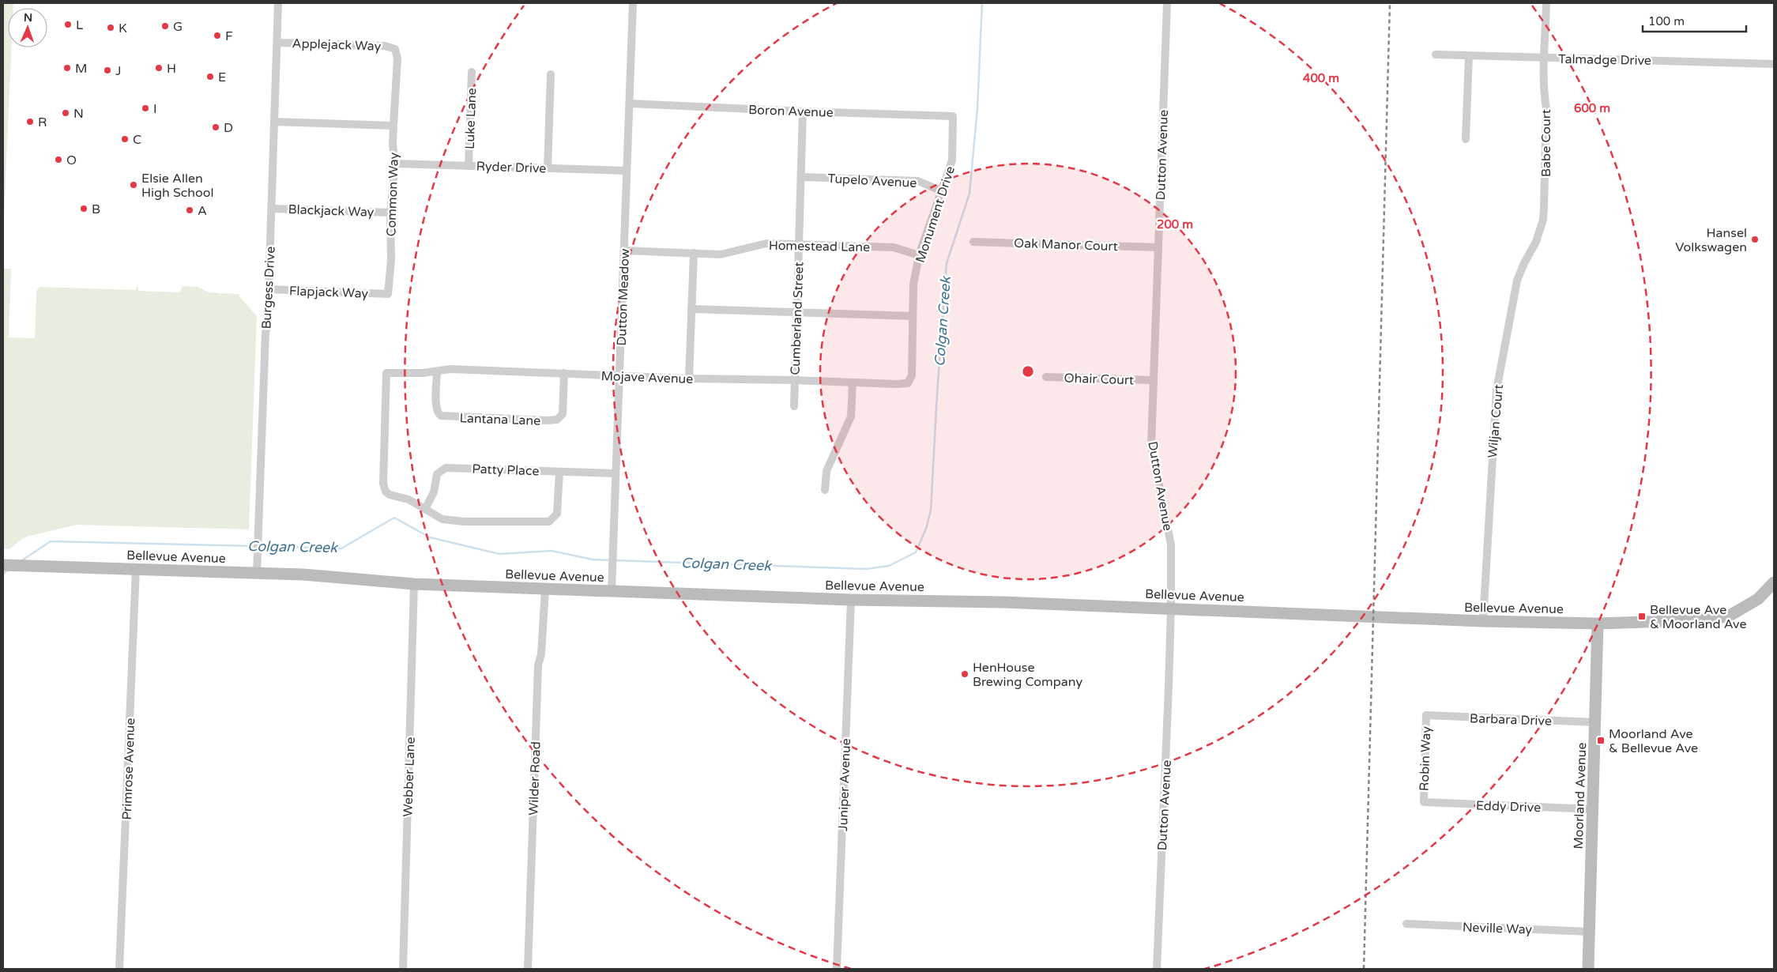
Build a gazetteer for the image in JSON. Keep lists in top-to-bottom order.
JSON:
{
  "streets": {
    "street": [
      "Applejack Way",
      "Talmadge Drive",
      "Boron Avenue",
      "Luke Lane",
      "Babe Court",
      "Dutton Avenue",
      "Ryder Drive",
      "Tupelo Avenue",
      "Common Way",
      "Blackjack Way",
      "Monument Drive",
      "Oak Manor Court",
      "Homestead Lane",
      "Burgess Drive",
      "Flapjack Way",
      "Dutton Meadow",
      "Cumberland Street",
      "Mojave Avenue",
      "Ohair Court",
      "Lantana Lane",
      "Wiljan Court",
      "Patty Place",
      "Bellevue Avenue",
      "Barbara Drive",
      "Robin Way",
      "Primrose Avenue",
      "Webber Lane",
      "Wilder Road",
      "Juniper Avenue",
      "Moorland Avenue",
      "Eddy Drive",
      "Neville Way"
    ]
  },
  "crossings": [
    ["Applejack Way", "Common Way"],
    ["Applejack Way", "Burgess Drive"],
    ["Talmadge Drive", "Babe Court"],
    ["Boron Avenue", "Monument Drive"],
    ["Boron Avenue", "Dutton Meadow"],
    ["Boron Avenue", "Cumberland Street"],
    ["Luke Lane", "Ryder Drive"],
    ["Babe Court", "Wiljan Court"],
    ["Dutton Avenue", "Oak Manor Court"],
    ["Dutton Avenue", "Ohair Court"],
    ["Dutton Avenue", "Bellevue Avenue"],
    ["Ryder Drive", "Common Way"],
    ["Ryder Drive", "Dutton Meadow"],
    ["Tupelo Avenue", "Monument Drive"],
    ["Tupelo Avenue", "Cumberland Street"],
    ["Common Way", "Blackjack Way"],
    ["Common Way", "Flapjack Way"],
    ["Blackjack Way", "Burgess Drive"],
    ["Monument Drive", "Homestead Lane"],
    ["Monument Drive", "Mojave Avenue"],
    ["Homestead Lane", "Dutton Meadow"],
    ["Homestead Lane", "Cumberland Street"],
    ["Burgess Drive", "Flapjack Way"],
    ["Burgess Drive", "Bellevue Avenue"],
    ["Dutton Meadow", "Mojave Avenue"],
    ["Dutton Meadow", "Patty Place"],
    ["Dutton Meadow", "Bellevue Avenue"],
    ["Cumberland Street", "Mojave Avenue"],
    ["Mojave Avenue", "Lantana Lane"],
    ["Mojave Avenue", "Patty Place"],
    ["Wiljan Court", "Bellevue Avenue"],
    ["Bellevue Avenue", "Primrose Avenue"],
    ["Bellevue Avenue", "Webber Lane"],
    ["Bellevue Avenue", "Wilder Road"],
    ["Bellevue Avenue", "Juniper Avenue"],
    ["Bellevue Avenue", "Moorland Avenue"],
    ["Barbara Drive", "Robin Way"],
    ["Barbara Drive", "Moorland Avenue"],
    ["Robin Way", "Eddy Drive"],
    ["Moorland Avenue", "Eddy Drive"],
    ["Moorland Avenue", "Neville Way"]
  ],
  "water": ["Colgan Creek"],
  "places": {
    "other": [
      "L",
      "G",
      "K",
      "F",
      "M",
      "H",
      "J",
      "E",
      "I",
      "N",
      "R",
      "D",
      "C",
      "O",
      "Elsie Allen High School",
      "B",
      "A",
      "Hansel Volkswagen",
      "HenHouse Brewing Company"
    ],
    "transit": ["Bellevue Ave & Moorland Ave", "Moorland Ave & Bellevue Ave"]
  },
  "scale_bar": "100 m",
  "north": "top",
  "rings": ["400 m", "600 m", "200 m"]
}
